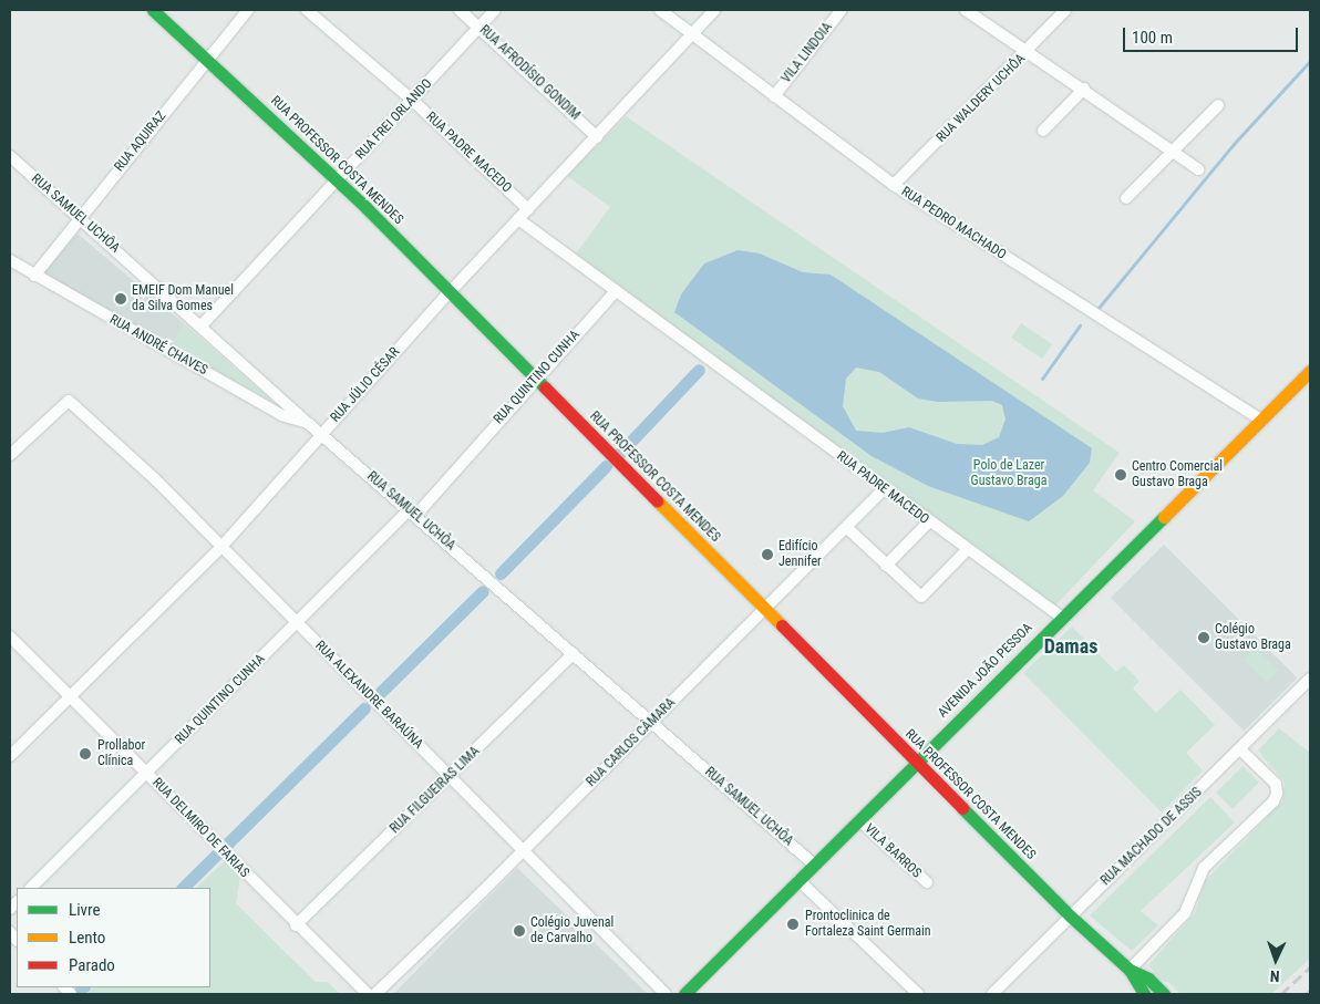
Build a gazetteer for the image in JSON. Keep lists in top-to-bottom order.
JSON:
{
  "streets": {
    "street": [
      "VILA LINDOIA",
      "RUA AFRODÍSIO GONDIM",
      "RUA WALDERY UCHÔA",
      "RUA FREI ORLANDO",
      "RUA AQUIRAZ",
      "RUA PADRE MACEDO",
      "RUA PROFESSOR COSTA MENDES",
      "RUA SAMUEL UCHÔA",
      "RUA PEDRO MACHADO",
      "RUA ANDRÉ CHAVES",
      "RUA QUINTINO CUNHA",
      "RUA JÚLIO CÉSAR",
      "AVENIDA JOÃO PESSOA",
      "RUA ALEXANDRE BARAÚNA",
      "RUA CARLOS CÂMARA",
      "RUA FILGUEIRAS LIMA",
      "RUA DELMIRO DE FARIAS",
      "RUA MACHADO DE ASSIS",
      "VILA BARROS"
    ]
  },
  "crossings": [
    ["VILA LINDOIA", "RUA PEDRO MACHADO"],
    ["RUA AFRODÍSIO GONDIM", "RUA FREI ORLANDO"],
    ["RUA AFRODÍSIO GONDIM", "RUA JÚLIO CÉSAR"],
    ["RUA WALDERY UCHÔA", "RUA PEDRO MACHADO"],
    ["RUA FREI ORLANDO", "RUA PADRE MACEDO"],
    ["RUA FREI ORLANDO", "RUA PROFESSOR COSTA MENDES"],
    ["RUA FREI ORLANDO", "RUA SAMUEL UCHÔA"],
    ["RUA AQUIRAZ", "RUA PROFESSOR COSTA MENDES"],
    ["RUA AQUIRAZ", "RUA SAMUEL UCHÔA"],
    ["RUA AQUIRAZ", "RUA ANDRÉ CHAVES"],
    ["RUA PADRE MACEDO", "RUA QUINTINO CUNHA"],
    ["RUA PADRE MACEDO", "RUA JÚLIO CÉSAR"],
    ["RUA PADRE MACEDO", "AVENIDA JOÃO PESSOA"],
    ["RUA PADRE MACEDO", "RUA CARLOS CÂMARA"],
    ["RUA PROFESSOR COSTA MENDES", "RUA QUINTINO CUNHA"],
    ["RUA PROFESSOR COSTA MENDES", "RUA JÚLIO CÉSAR"],
    ["RUA PROFESSOR COSTA MENDES", "AVENIDA JOÃO PESSOA"],
    ["RUA PROFESSOR COSTA MENDES", "RUA CARLOS CÂMARA"],
    ["RUA PROFESSOR COSTA MENDES", "RUA MACHADO DE ASSIS"],
    ["RUA SAMUEL UCHÔA", "RUA ANDRÉ CHAVES"],
    ["RUA SAMUEL UCHÔA", "RUA QUINTINO CUNHA"],
    ["RUA SAMUEL UCHÔA", "RUA JÚLIO CÉSAR"],
    ["RUA SAMUEL UCHÔA", "AVENIDA JOÃO PESSOA"],
    ["RUA SAMUEL UCHÔA", "RUA CARLOS CÂMARA"],
    ["RUA SAMUEL UCHÔA", "RUA FILGUEIRAS LIMA"],
    ["RUA PEDRO MACHADO", "RUA JÚLIO CÉSAR"],
    ["RUA PEDRO MACHADO", "AVENIDA JOÃO PESSOA"],
    ["RUA QUINTINO CUNHA", "RUA ALEXANDRE BARAÚNA"],
    ["RUA QUINTINO CUNHA", "RUA DELMIRO DE FARIAS"],
    ["RUA JÚLIO CÉSAR", "RUA ALEXANDRE BARAÚNA"],
    ["RUA JÚLIO CÉSAR", "RUA DELMIRO DE FARIAS"],
    ["AVENIDA JOÃO PESSOA", "VILA BARROS"],
    ["RUA ALEXANDRE BARAÚNA", "RUA CARLOS CÂMARA"],
    ["RUA ALEXANDRE BARAÚNA", "RUA FILGUEIRAS LIMA"],
    ["RUA FILGUEIRAS LIMA", "RUA DELMIRO DE FARIAS"]
  ],
  "districts": ["Damas"],
  "parks": ["Polo de Lazer Gustavo Braga"],
  "places": [
    "EMEIF Dom Manuel da Silva Gomes",
    "Centro Comercial Gustavo Braga",
    "Edifício Jennifer",
    "Colégio Gustavo Braga",
    "Prollabor Clínica",
    "Prontoclinica de Fortaleza Saint Germain",
    "Colégio Juvenal de Carvalho"
  ],
  "legend": ["Livre", "Lento", "Parado"],
  "scale_bar": "100 m",
  "north": "bottom"
}
